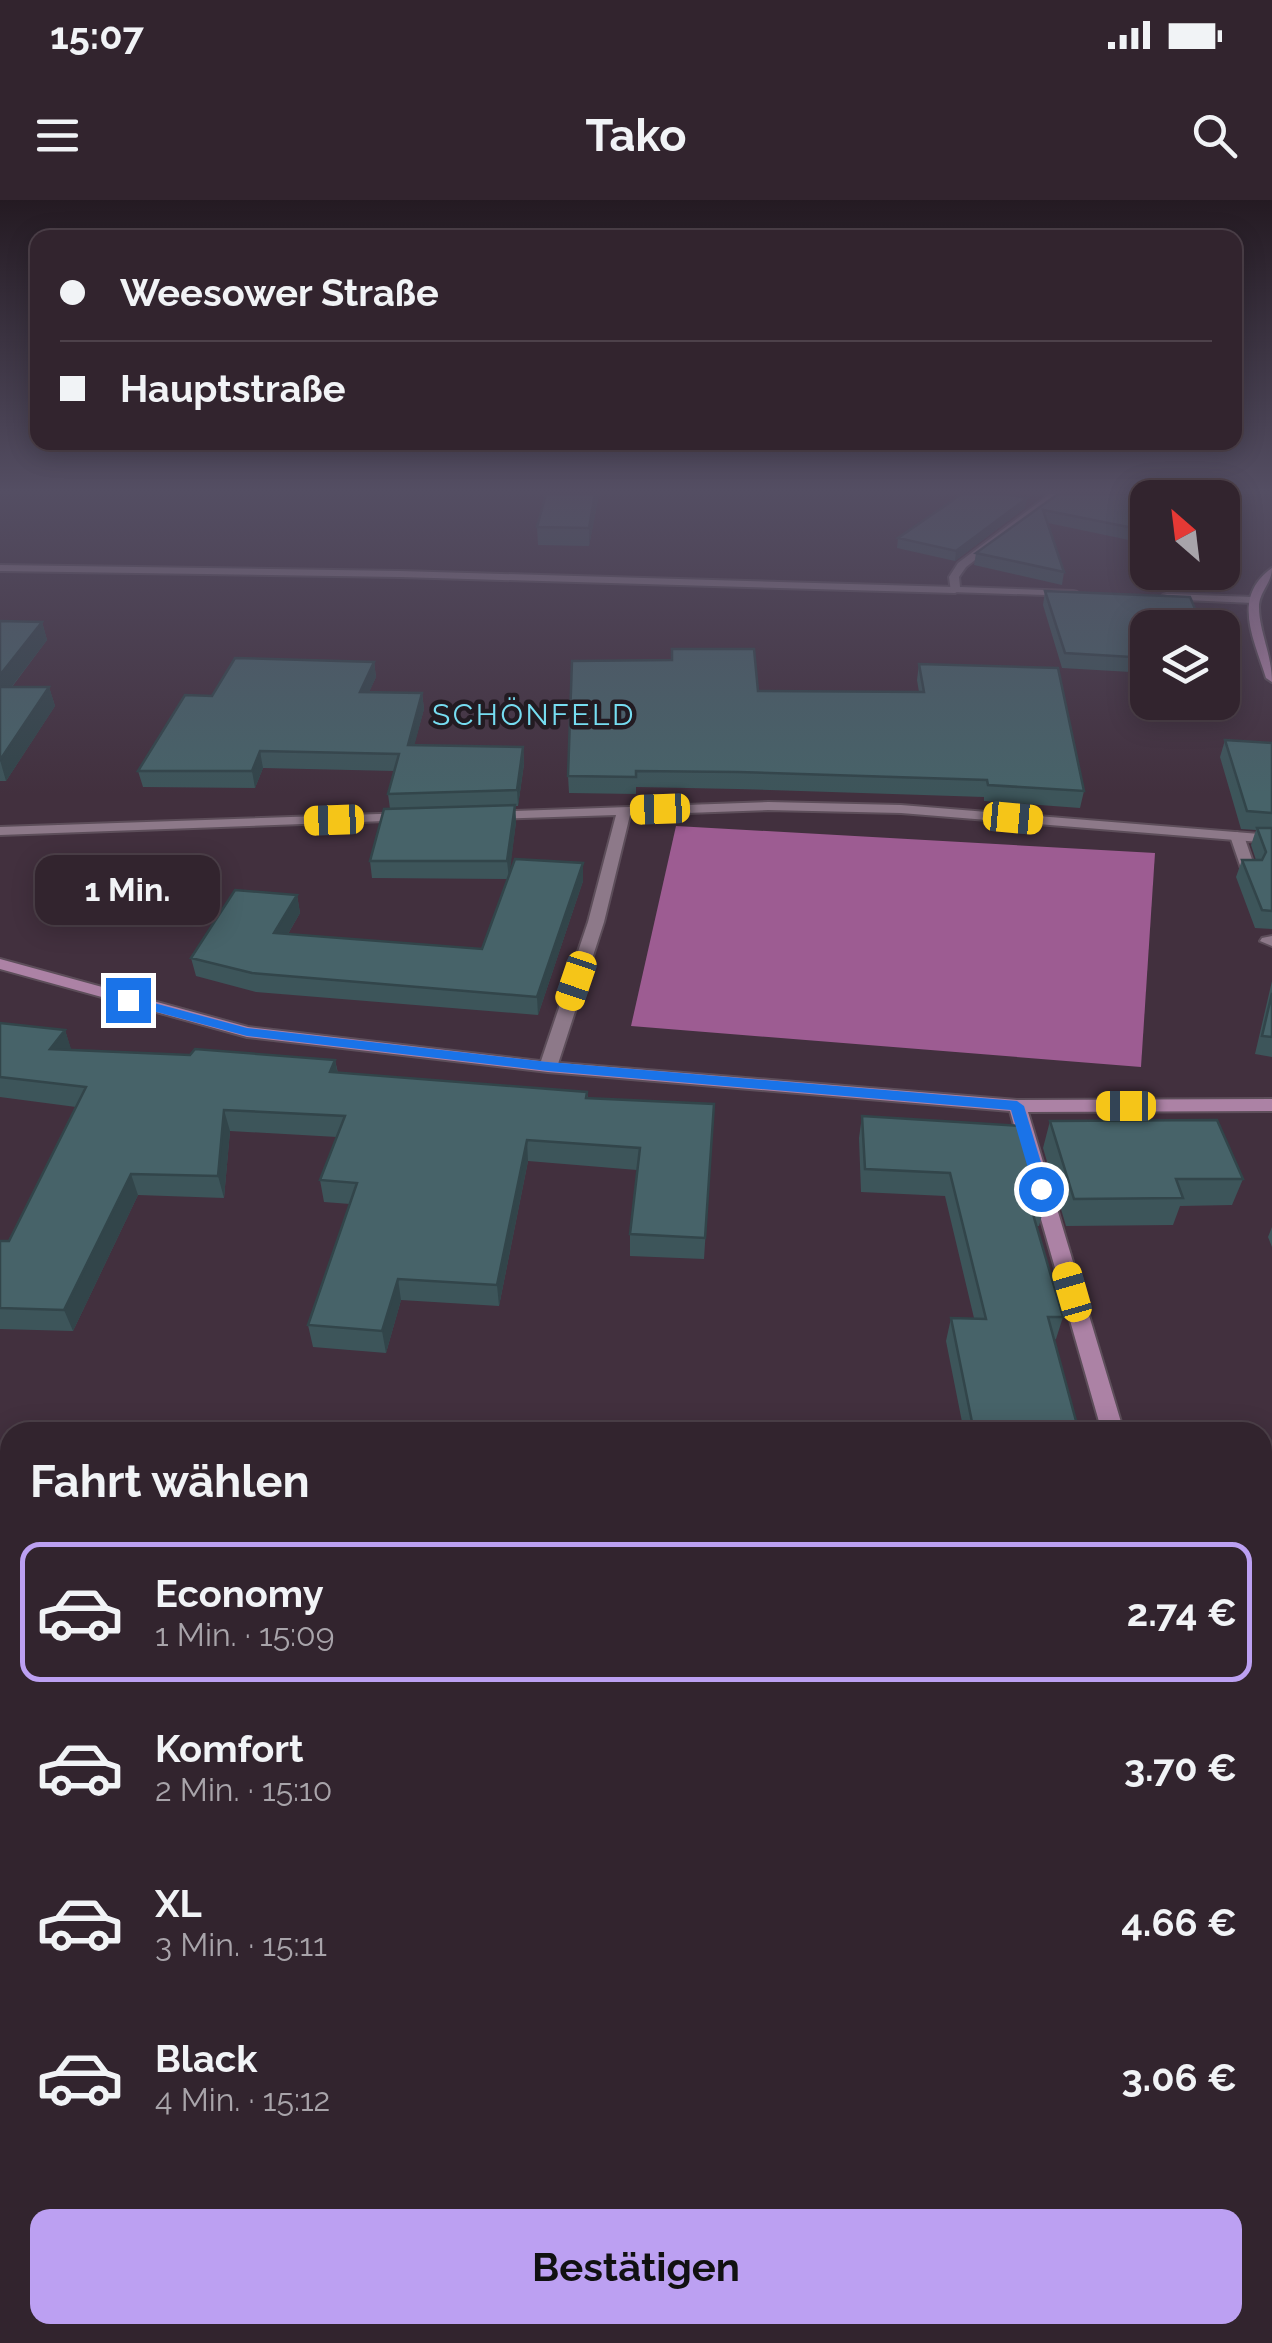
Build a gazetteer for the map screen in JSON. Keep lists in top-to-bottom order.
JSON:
{
  "districts": ["SCHÖNFELD"],
  "north": "top left",
  "page": {
    "status": "15:07",
    "header": "Tako",
    "banner": ["Weesower Straße", "Hauptstraße"],
    "bubble": "1 Min.",
    "heading": "Fahrt wählen",
    "list": [
      {
        "name": "Economy",
        "note": "1 Min. · 15:09",
        "value": "2.74 €"
      },
      {
        "name": "Komfort",
        "note": "2 Min. · 15:10",
        "value": "3.70 €"
      },
      {
        "name": "XL",
        "note": "3 Min. · 15:11",
        "value": "4.66 €"
      },
      {
        "name": "Black",
        "note": "4 Min. · 15:12",
        "value": "3.06 €"
      }
    ],
    "buttons": "Bestätigen"
  }
}
